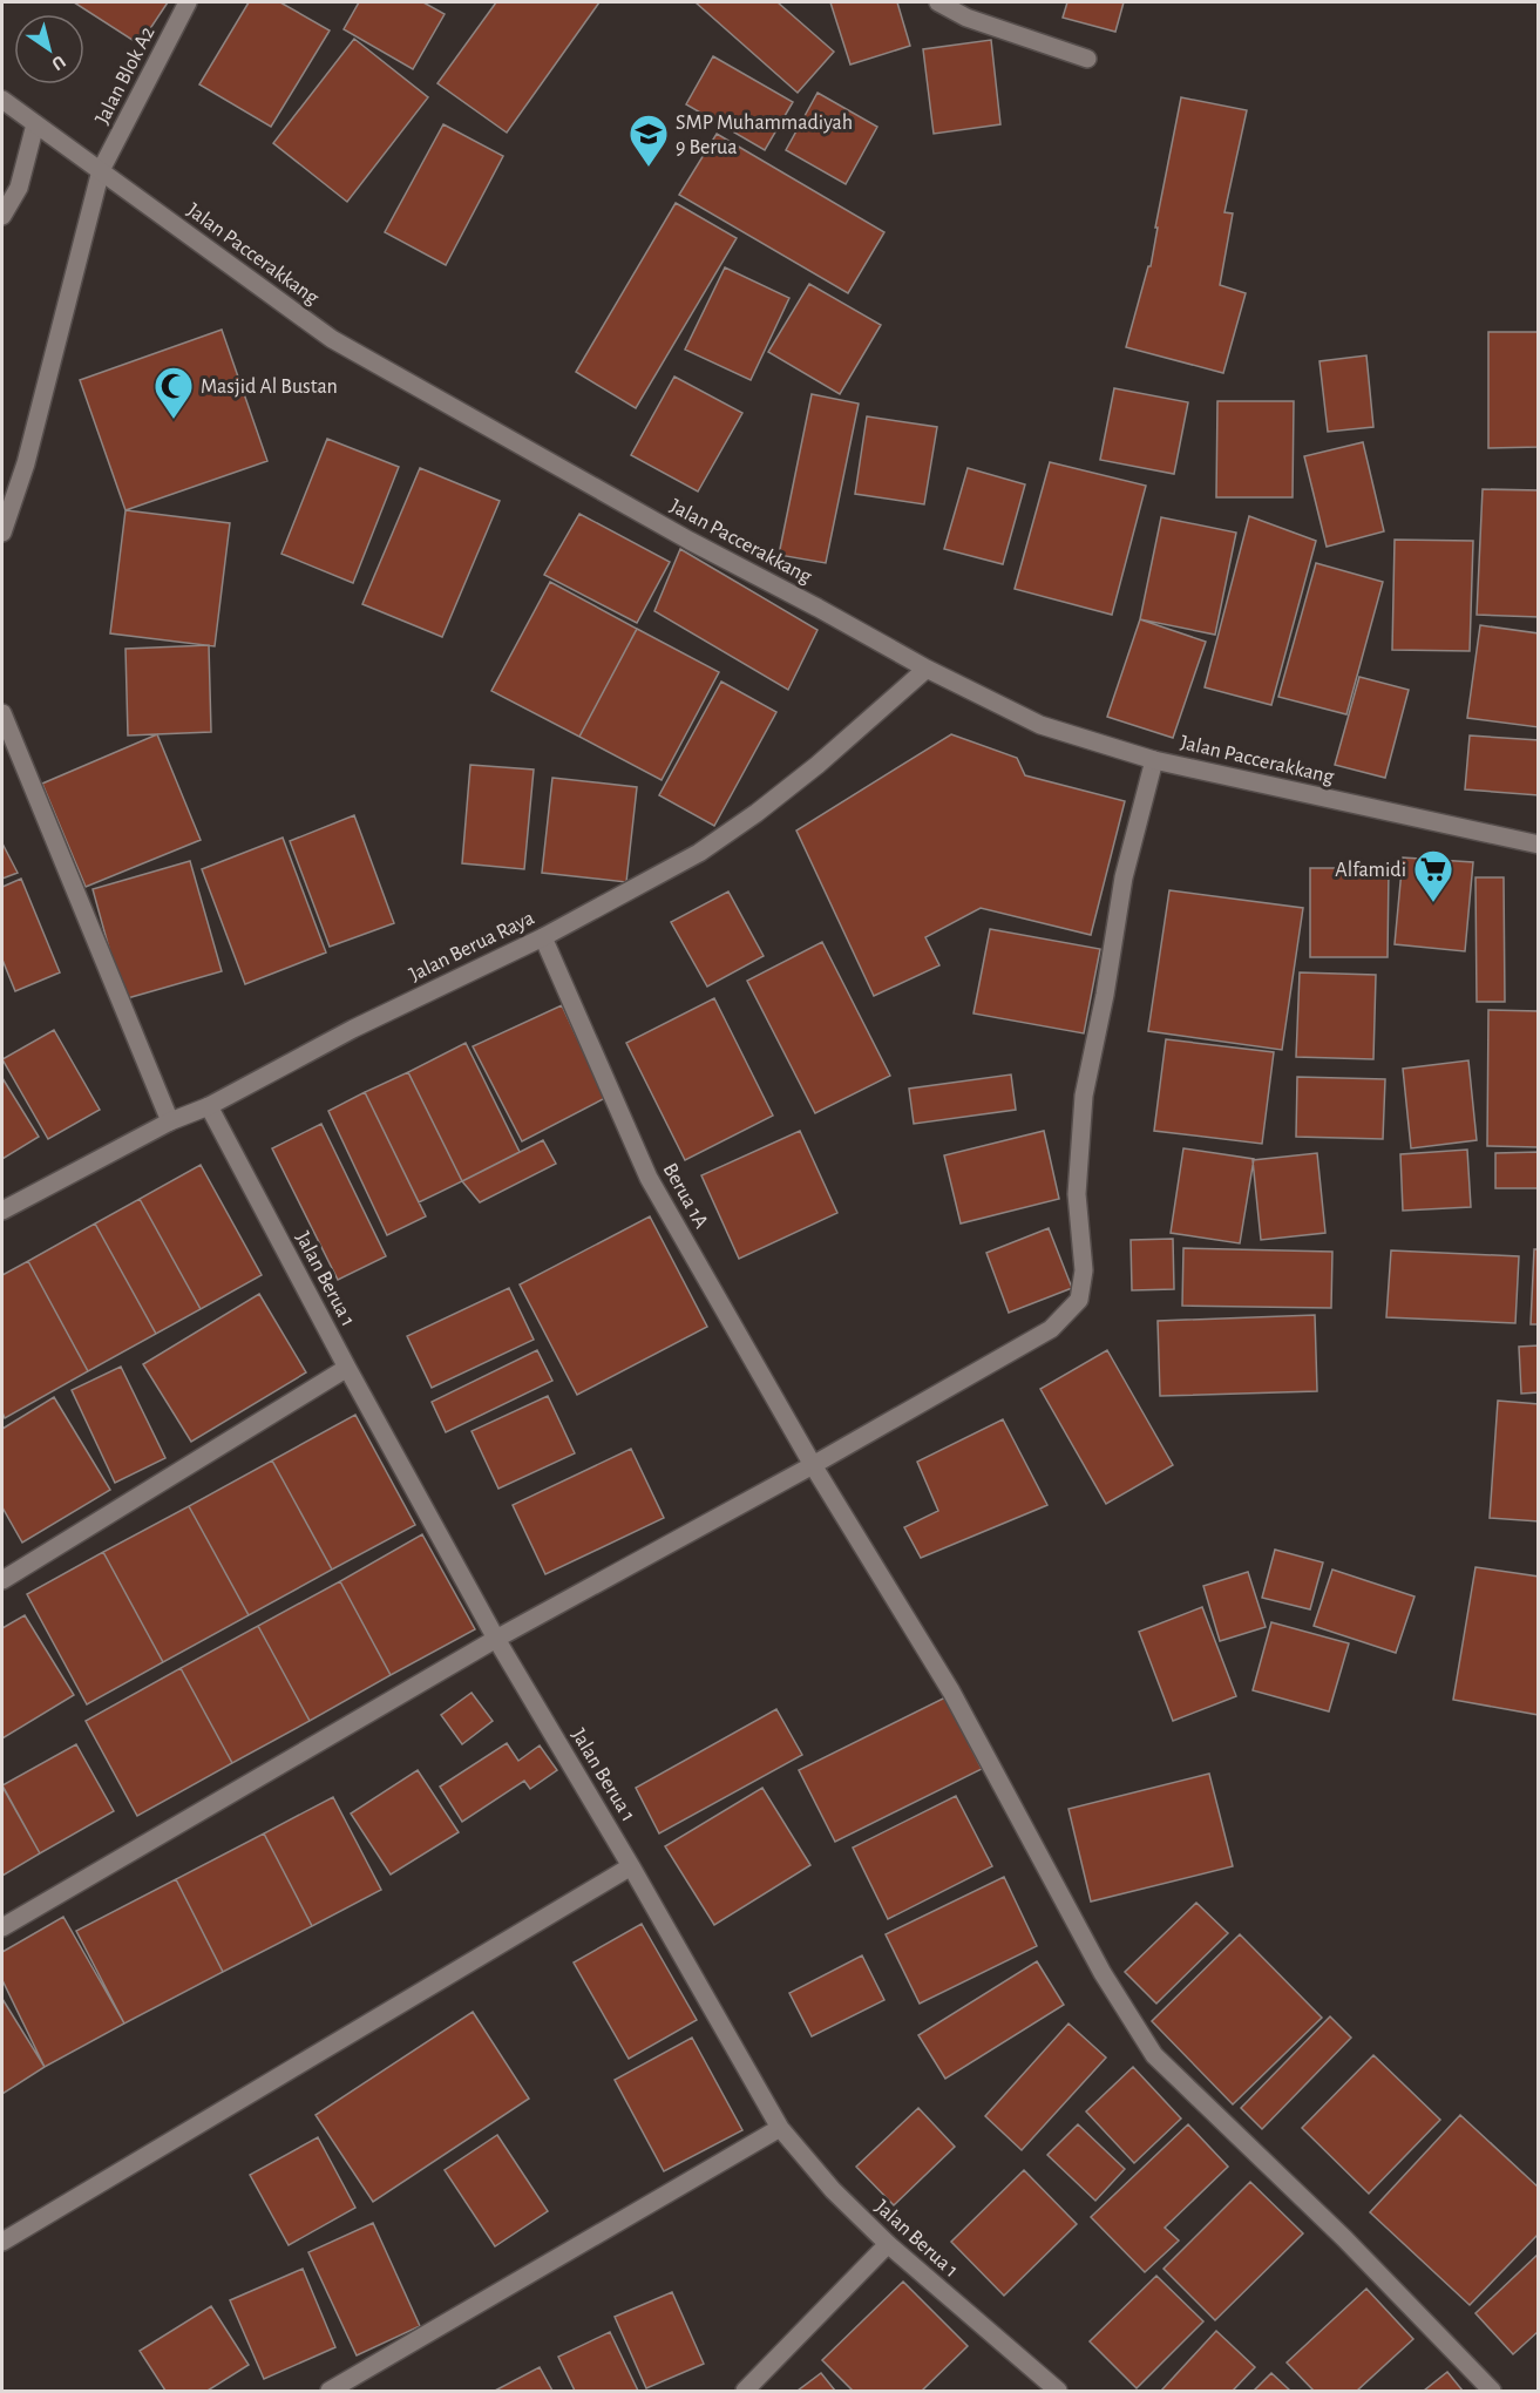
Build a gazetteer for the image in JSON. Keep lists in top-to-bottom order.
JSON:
{
  "streets": {
    "street": [
      "Jalan Blok A2",
      "Jalan Paccerakkang",
      "Jalan Berua Raya",
      "Berua 1A",
      "Jalan Berua 1"
    ]
  },
  "crossings": [
    ["Jalan Blok A2", "Jalan Paccerakkang"],
    ["Jalan Paccerakkang", "Jalan Berua Raya"],
    ["Jalan Berua Raya", "Berua 1A"],
    ["Jalan Berua Raya", "Jalan Berua 1"]
  ],
  "places": {
    "school or university": ["SMP Muhammadiyah 9 Berua"],
    "mosque": ["Masjid Al Bustan"],
    "supermarket": ["Alfamidi"]
  },
  "north": "bottom right"
}
